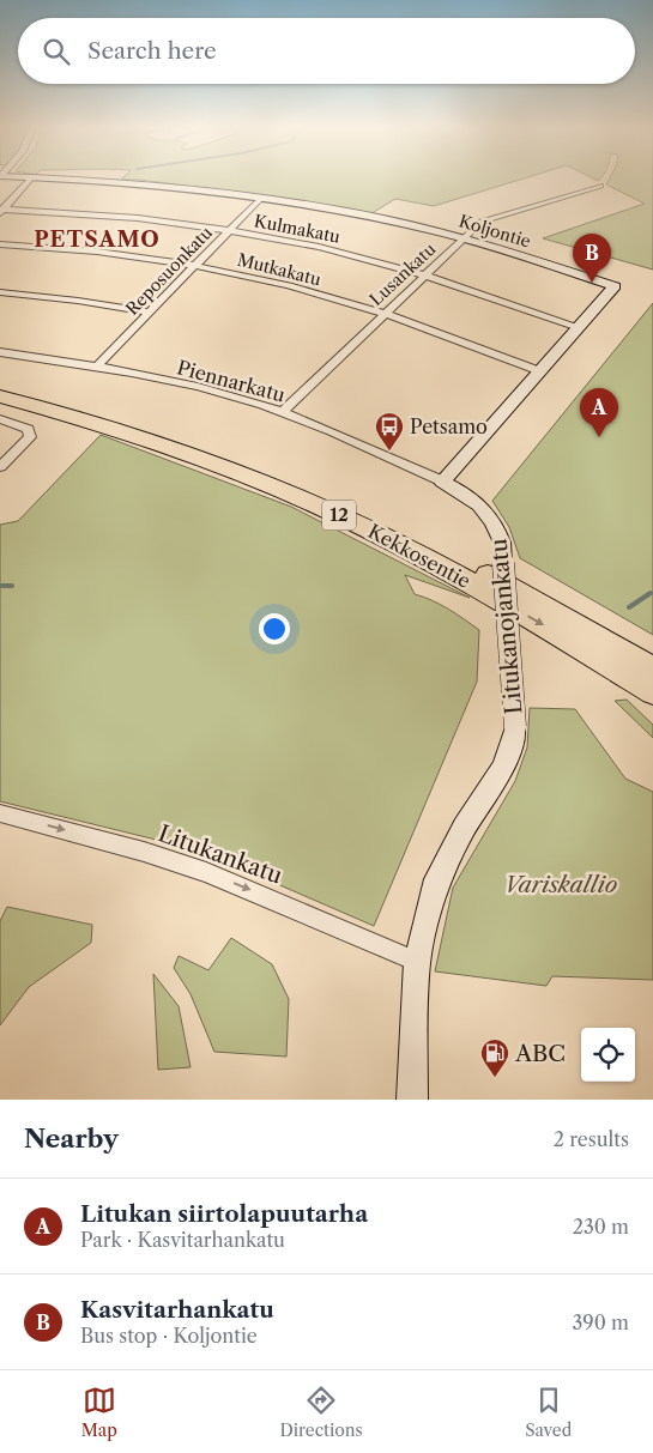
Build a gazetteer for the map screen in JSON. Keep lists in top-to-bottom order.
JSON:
{
  "streets": {
    "highway": ["12", "Kekkosentie"],
    "street": [
      "Kulmakatu",
      "Koljontie",
      "Mutkakatu",
      "Reposuonkatu",
      "Lusankatu",
      "Piennarkatu",
      "Litukanojankatu",
      "Litukankatu"
    ]
  },
  "crossings": [
    ["Kulmakatu", "Koljontie"],
    ["Kulmakatu", "Reposuonkatu"],
    ["Kulmakatu", "Lusankatu"],
    ["Koljontie", "Reposuonkatu"],
    ["Koljontie", "Lusankatu"],
    ["Mutkakatu", "Reposuonkatu"],
    ["Mutkakatu", "Lusankatu"],
    ["Reposuonkatu", "Piennarkatu"],
    ["Lusankatu", "Piennarkatu"],
    ["Piennarkatu", "Litukanojankatu"],
    ["Litukanojankatu", "Litukankatu"]
  ],
  "one_way": ["Litukankatu"],
  "districts": ["PETSAMO"],
  "parks": ["Variskallio"],
  "places": {
    "bus stop": ["Petsamo"],
    "fuel station": ["ABC"]
  },
  "page": {
    "search": "Search here",
    "pins": ["B", "A"],
    "heading": ["Nearby", "2 results"],
    "list": [
      {
        "mark": "A",
        "name": "Litukan siirtolapuutarha",
        "note": "Park · Kasvitarhankatu",
        "value": "230 m"
      },
      {
        "mark": "B",
        "name": "Kasvitarhankatu",
        "note": "Bus stop · Koljontie",
        "value": "390 m"
      }
    ],
    "nav": ["Map", "Directions", "Saved"]
  }
}
